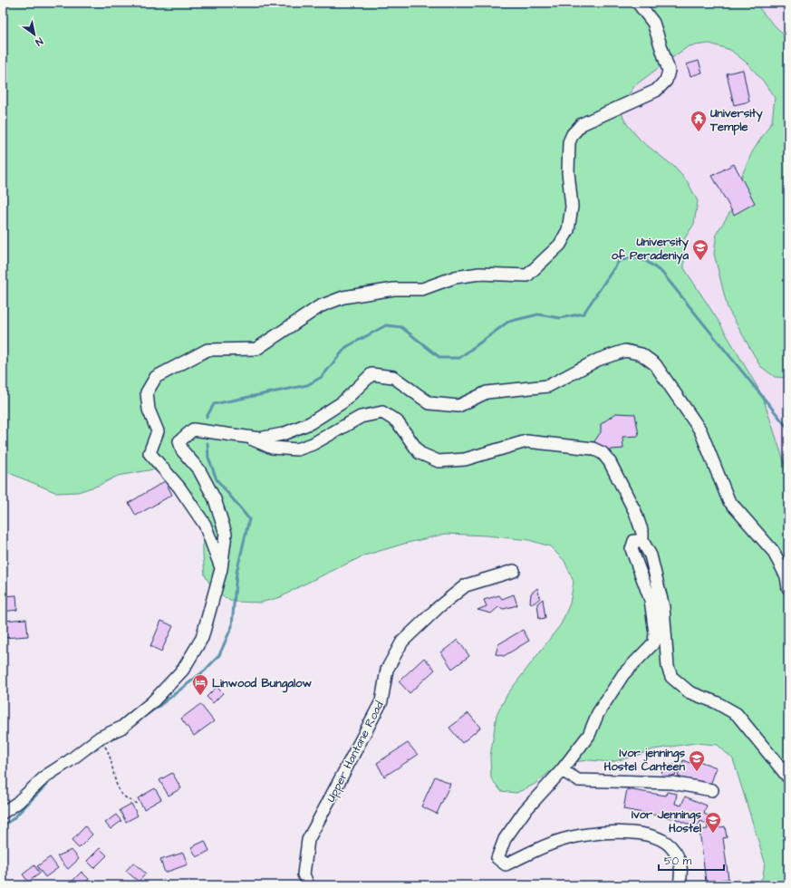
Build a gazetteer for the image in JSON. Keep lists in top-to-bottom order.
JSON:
{
  "streets": {
    "street": ["Upper Hantane Road"]
  },
  "places": {
    "temple": ["University Temple"],
    "school or university": ["University of Peradeniya", "Ivor jennings Hostel Canteen", "Ivor Jennings Hostel"],
    "hotel": ["Linwood Bungalow"]
  },
  "scale_bar": "50 m",
  "north": "bottom right"
}
